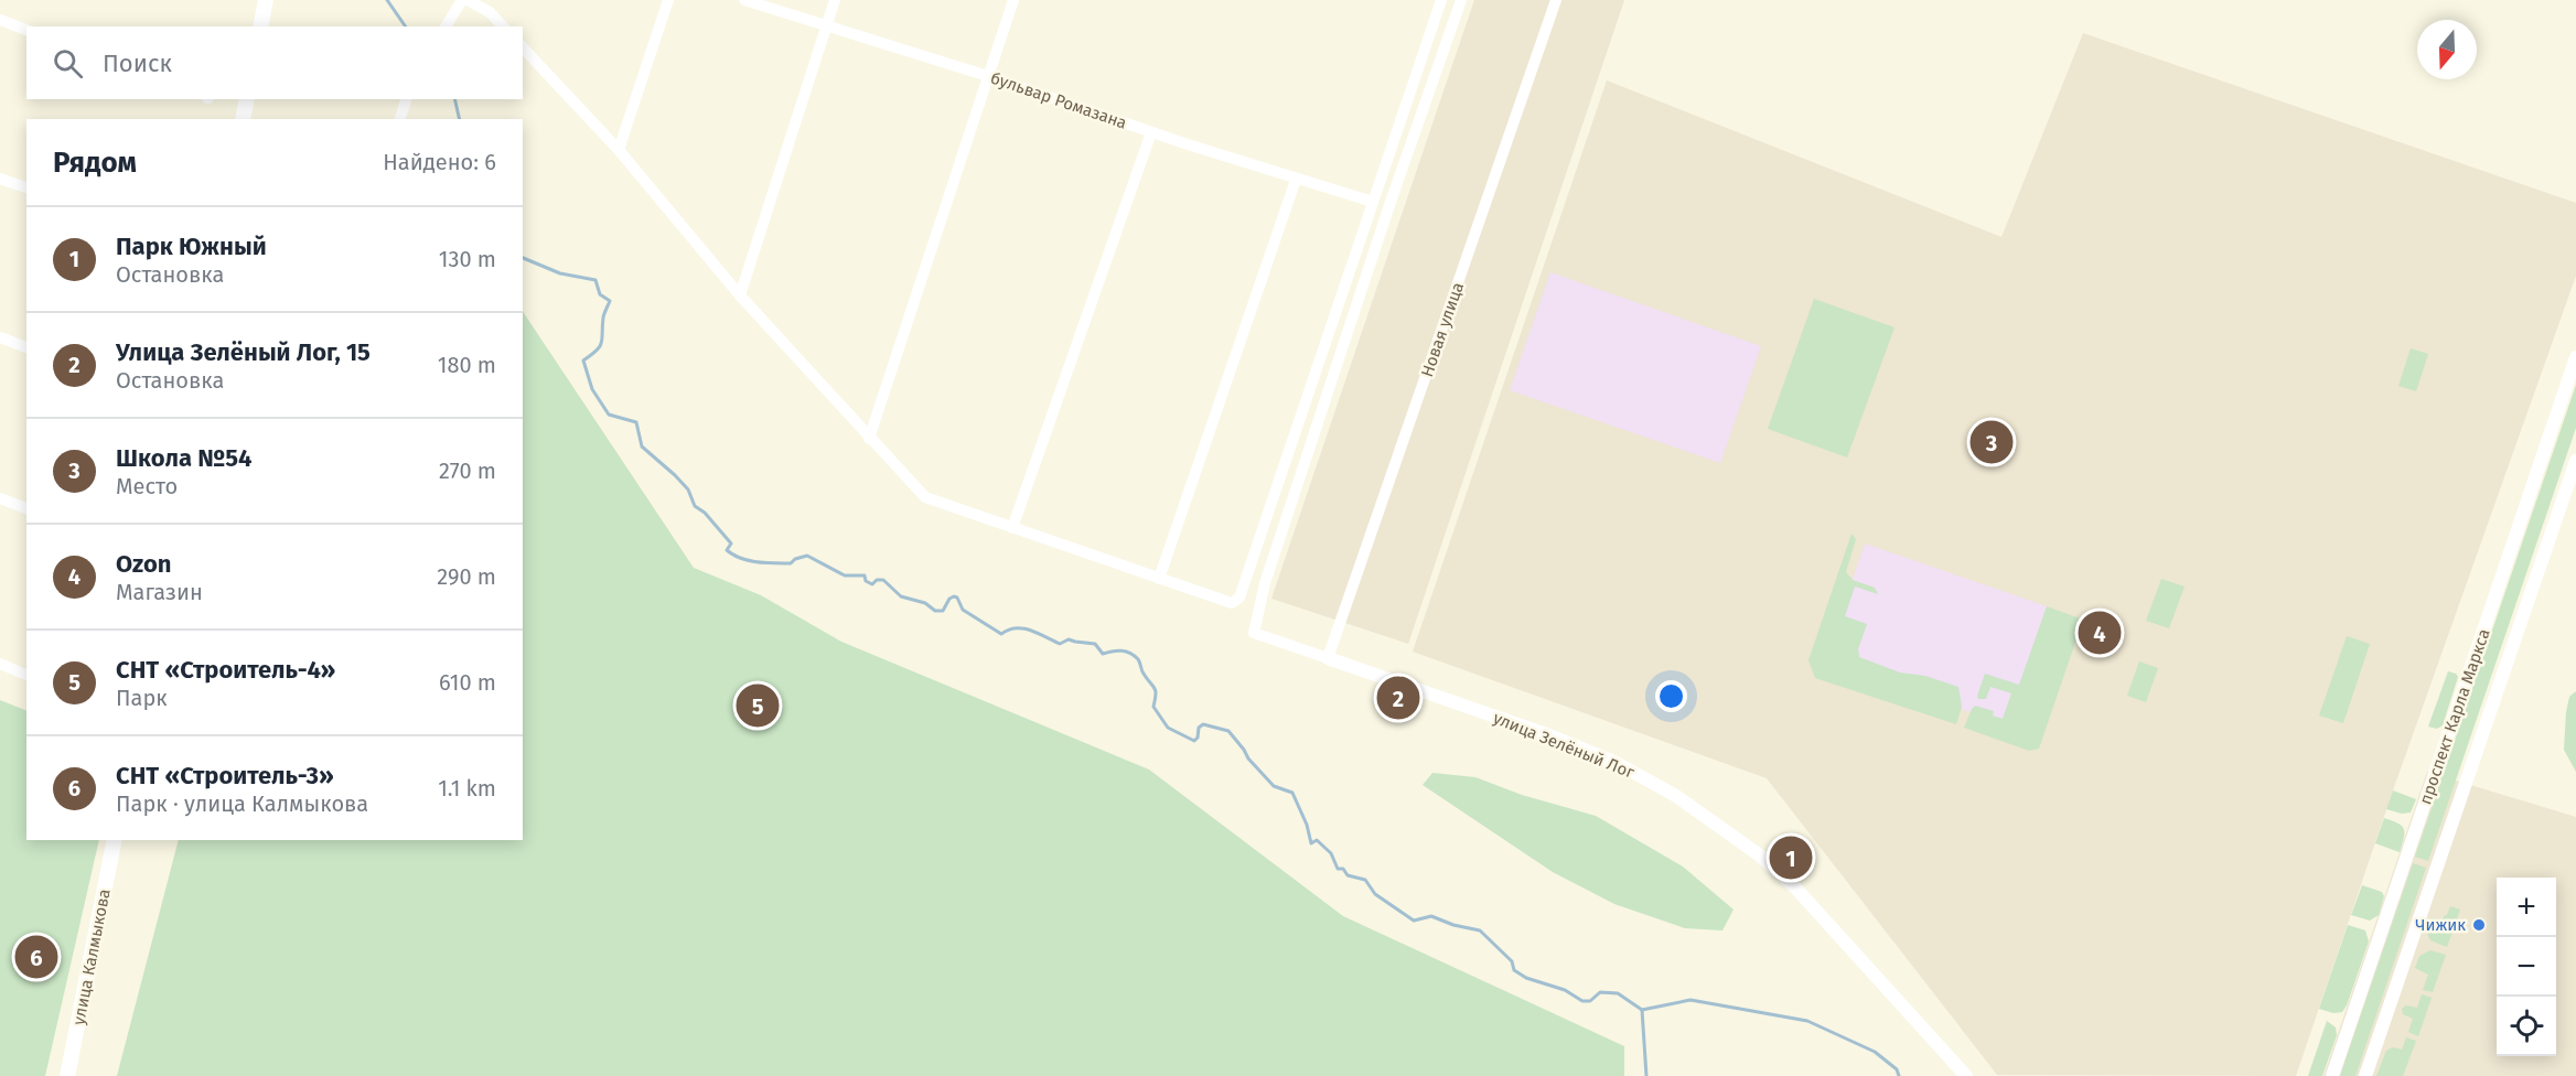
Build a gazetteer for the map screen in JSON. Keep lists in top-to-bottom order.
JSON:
{
  "streets": {
    "main road": ["улица Калмыкова"],
    "street": [
      "бульвар Ромазана",
      "Новая улица",
      "проспект Карла Маркса",
      "улица Зелёный Лог"
    ]
  },
  "crossings": [
    ["Новая улица", "улица Зелёный Лог"]
  ],
  "places": ["Чижик"],
  "north": "bottom",
  "page": {
    "search": "Поиск",
    "heading": ["Рядом", "Найдено: 6"],
    "list": [
      {
        "mark": "1",
        "name": "Парк Южный",
        "note": "Остановка",
        "value": "130 m"
      },
      {
        "mark": "2",
        "name": "Улица Зелёный Лог, 15",
        "note": "Остановка",
        "value": "180 m"
      },
      {
        "mark": "3",
        "name": "Школа №54",
        "note": "Место",
        "value": "270 m"
      },
      {
        "mark": "4",
        "name": "Ozon",
        "note": "Магазин",
        "value": "290 m"
      },
      {
        "mark": "5",
        "name": "СНТ «Строитель-4»",
        "note": "Парк",
        "value": "610 m"
      },
      {
        "mark": "6",
        "name": "СНТ «Строитель-3»",
        "note": "Парк · улица Калмыкова",
        "value": "1.1 km"
      }
    ],
    "pins": [
      "3",
      "4",
      "2",
      "5",
      "1",
      "6"
    ],
    "map_buttons": ["+", "−"]
  }
}
